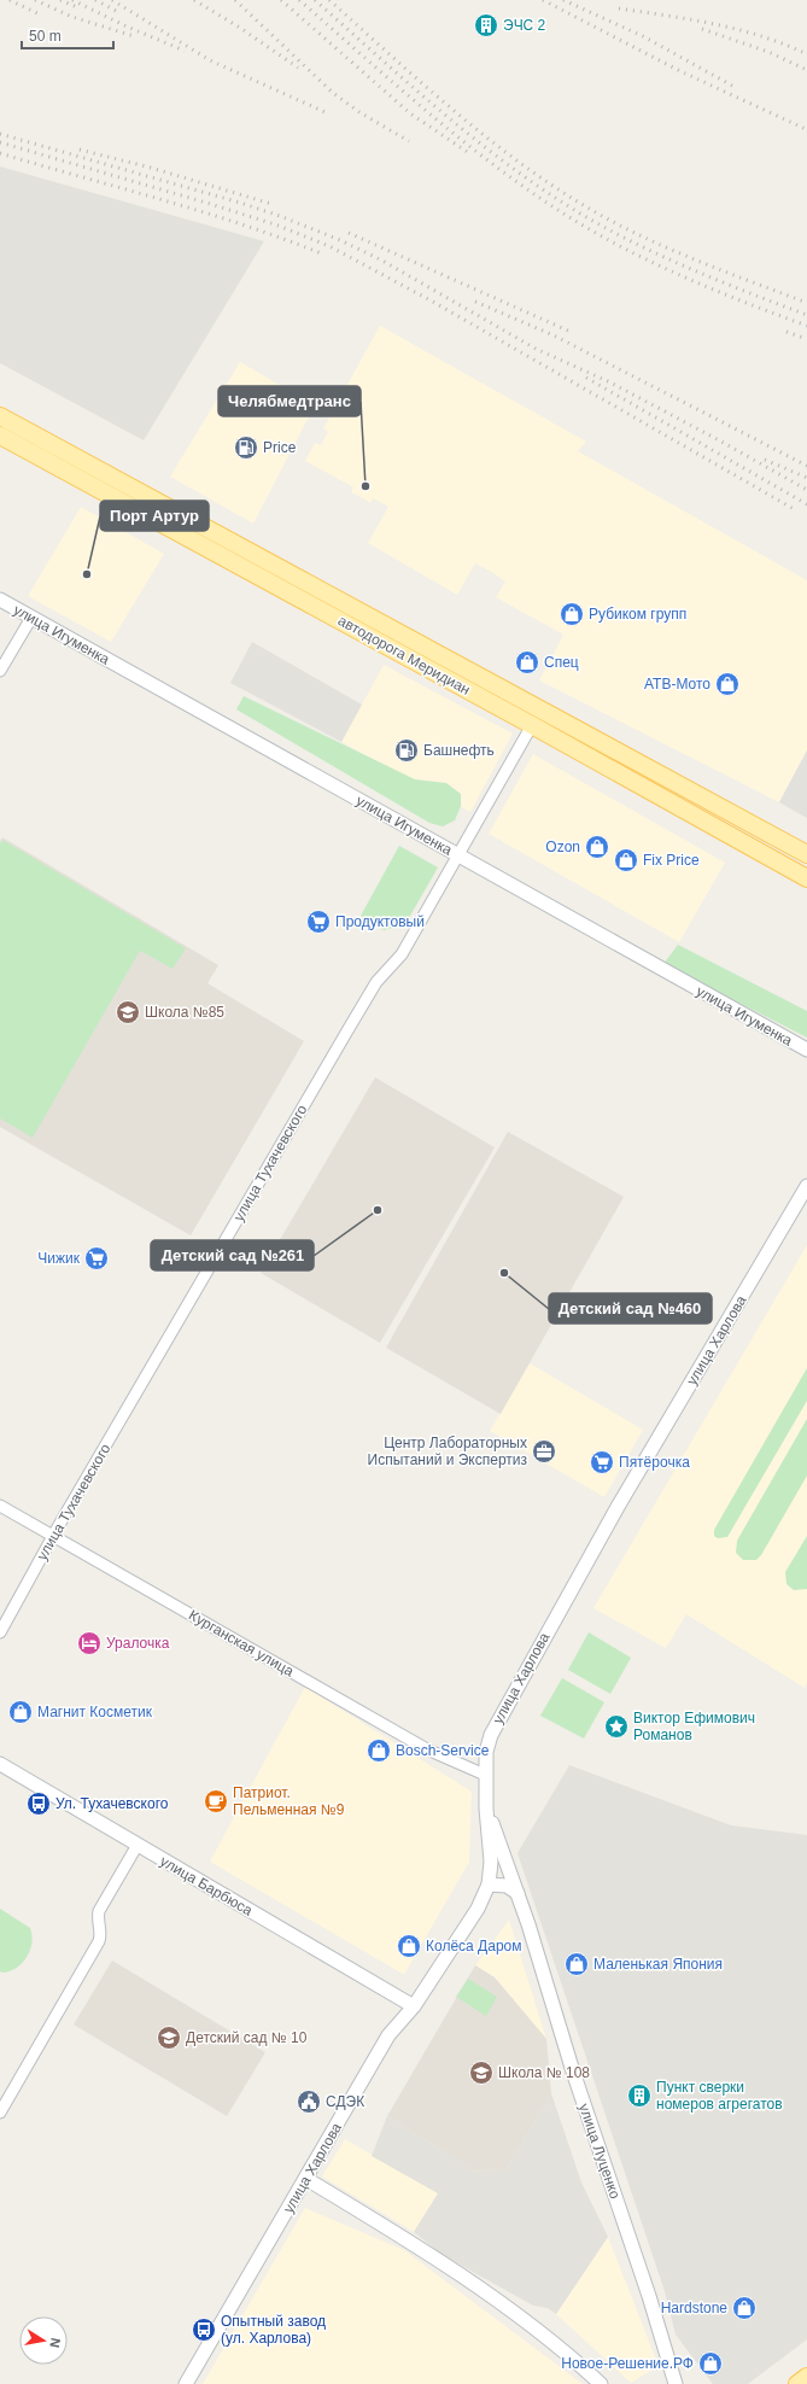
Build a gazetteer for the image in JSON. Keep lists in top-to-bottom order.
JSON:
{
  "streets": {
    "main road": ["автодорога Меридиан"],
    "street": [
      "улица Игуменка",
      "улица Тухачевского",
      "улица Харлова",
      "Курганская улица",
      "улица Барбюса",
      "улица Луценко"
    ]
  },
  "crossings": [
    ["улица Игуменка", "улица Тухачевского"],
    ["автодорога Меридиан", "улица Тухачевского"],
    ["улица Тухачевского", "Курганская улица"],
    ["улица Харлова", "Курганская улица"],
    ["улица Харлова", "улица Барбюса"],
    ["улица Харлова", "улица Луценко"]
  ],
  "places": {
    "building": ["ЭЧС 2", "Пункт сверки номеров агрегатов"],
    "fuel station": ["Price", "Башнефть"],
    "other": [
      "Челябмедтранс",
      "Порт Артур",
      "Детский сад №261",
      "Детский сад №460"
    ],
    "shop": [
      "Рубиком групп",
      "Спец",
      "АТВ-Мото",
      "Ozon",
      "Fix Price",
      "Магнит Косметик",
      "Bosch-Service",
      "Колёса Даром",
      "Маленькая Япония",
      "Hardstone",
      "Новое-Решение.РФ"
    ],
    "supermarket": ["Продуктовый", "Чижик", "Пятёрочка"],
    "school or university": ["Школа №85", "Детский сад № 10", "Школа № 108"],
    "office": ["Центр Лабораторных Испытаний и Экспертиз"],
    "hotel": ["Уралочка"],
    "place": ["Виктор Ефимович Романов"],
    "cafe": ["Патриот. Пельменная №9"],
    "bus stop": ["Ул. Тухачевского", "Опытный завод (ул. Харлова)"],
    "public building": ["СДЭК"]
  },
  "scale_bar": "50 m",
  "north": "right"
}
